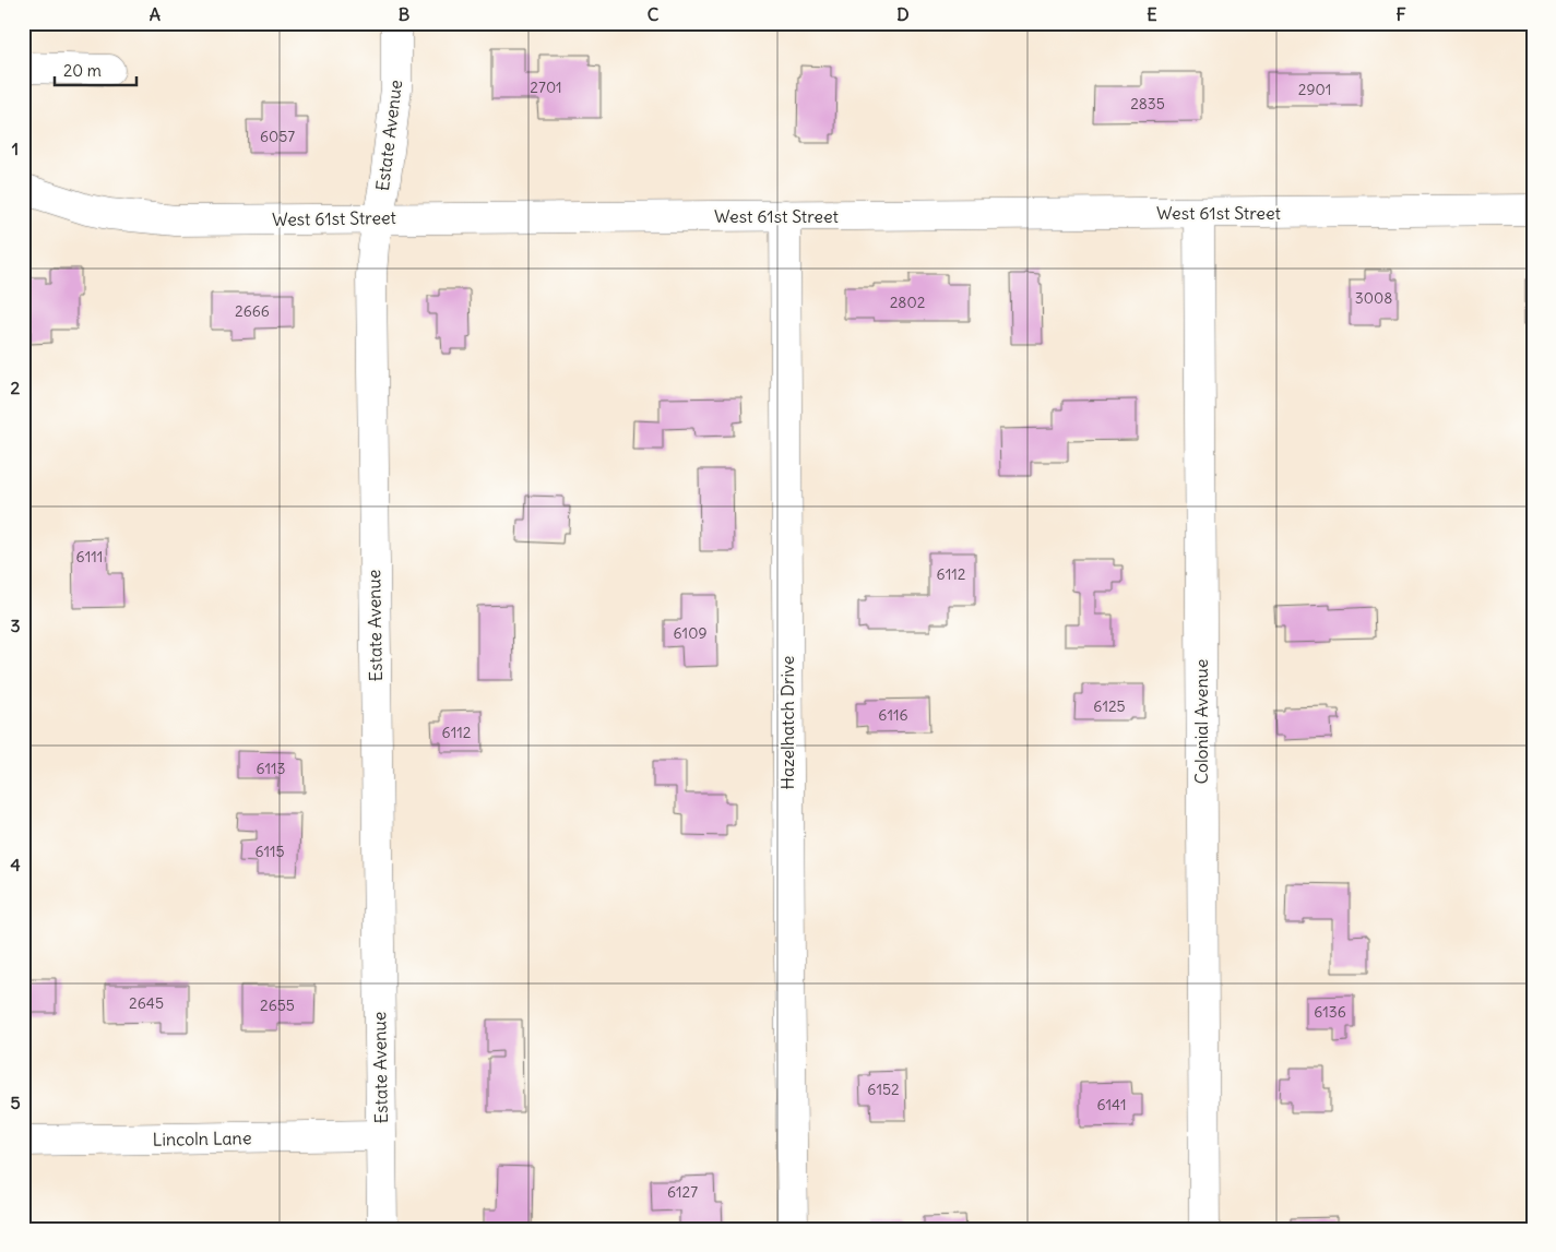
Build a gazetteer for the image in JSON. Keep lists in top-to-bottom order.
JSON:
{
  "streets": {
    "street": [
      "Estate Avenue",
      "West 61st Street",
      "Colonial Avenue",
      "Hazelhatch Drive",
      "Lincoln Lane"
    ]
  },
  "crossings": [
    ["Estate Avenue", "West 61st Street"],
    ["Estate Avenue", "Lincoln Lane"],
    ["West 61st Street", "Colonial Avenue"],
    ["West 61st Street", "Hazelhatch Drive"]
  ],
  "house_numbers": [
    "2701",
    "2901",
    "2835",
    "6057",
    "3008",
    "2802",
    "2666",
    "6111",
    "6112",
    "6109",
    "6125",
    "6116",
    "6112",
    "6113",
    "6115",
    "2645",
    "2655",
    "6136",
    "6152",
    "6141",
    "6127"
  ],
  "scale_bar": "20 m",
  "grid": {
    "columns": [
      "A",
      "B",
      "C",
      "D",
      "E",
      "F"
    ],
    "rows": [
      "1",
      "2",
      "3",
      "4",
      "5"
    ]
  }
}
